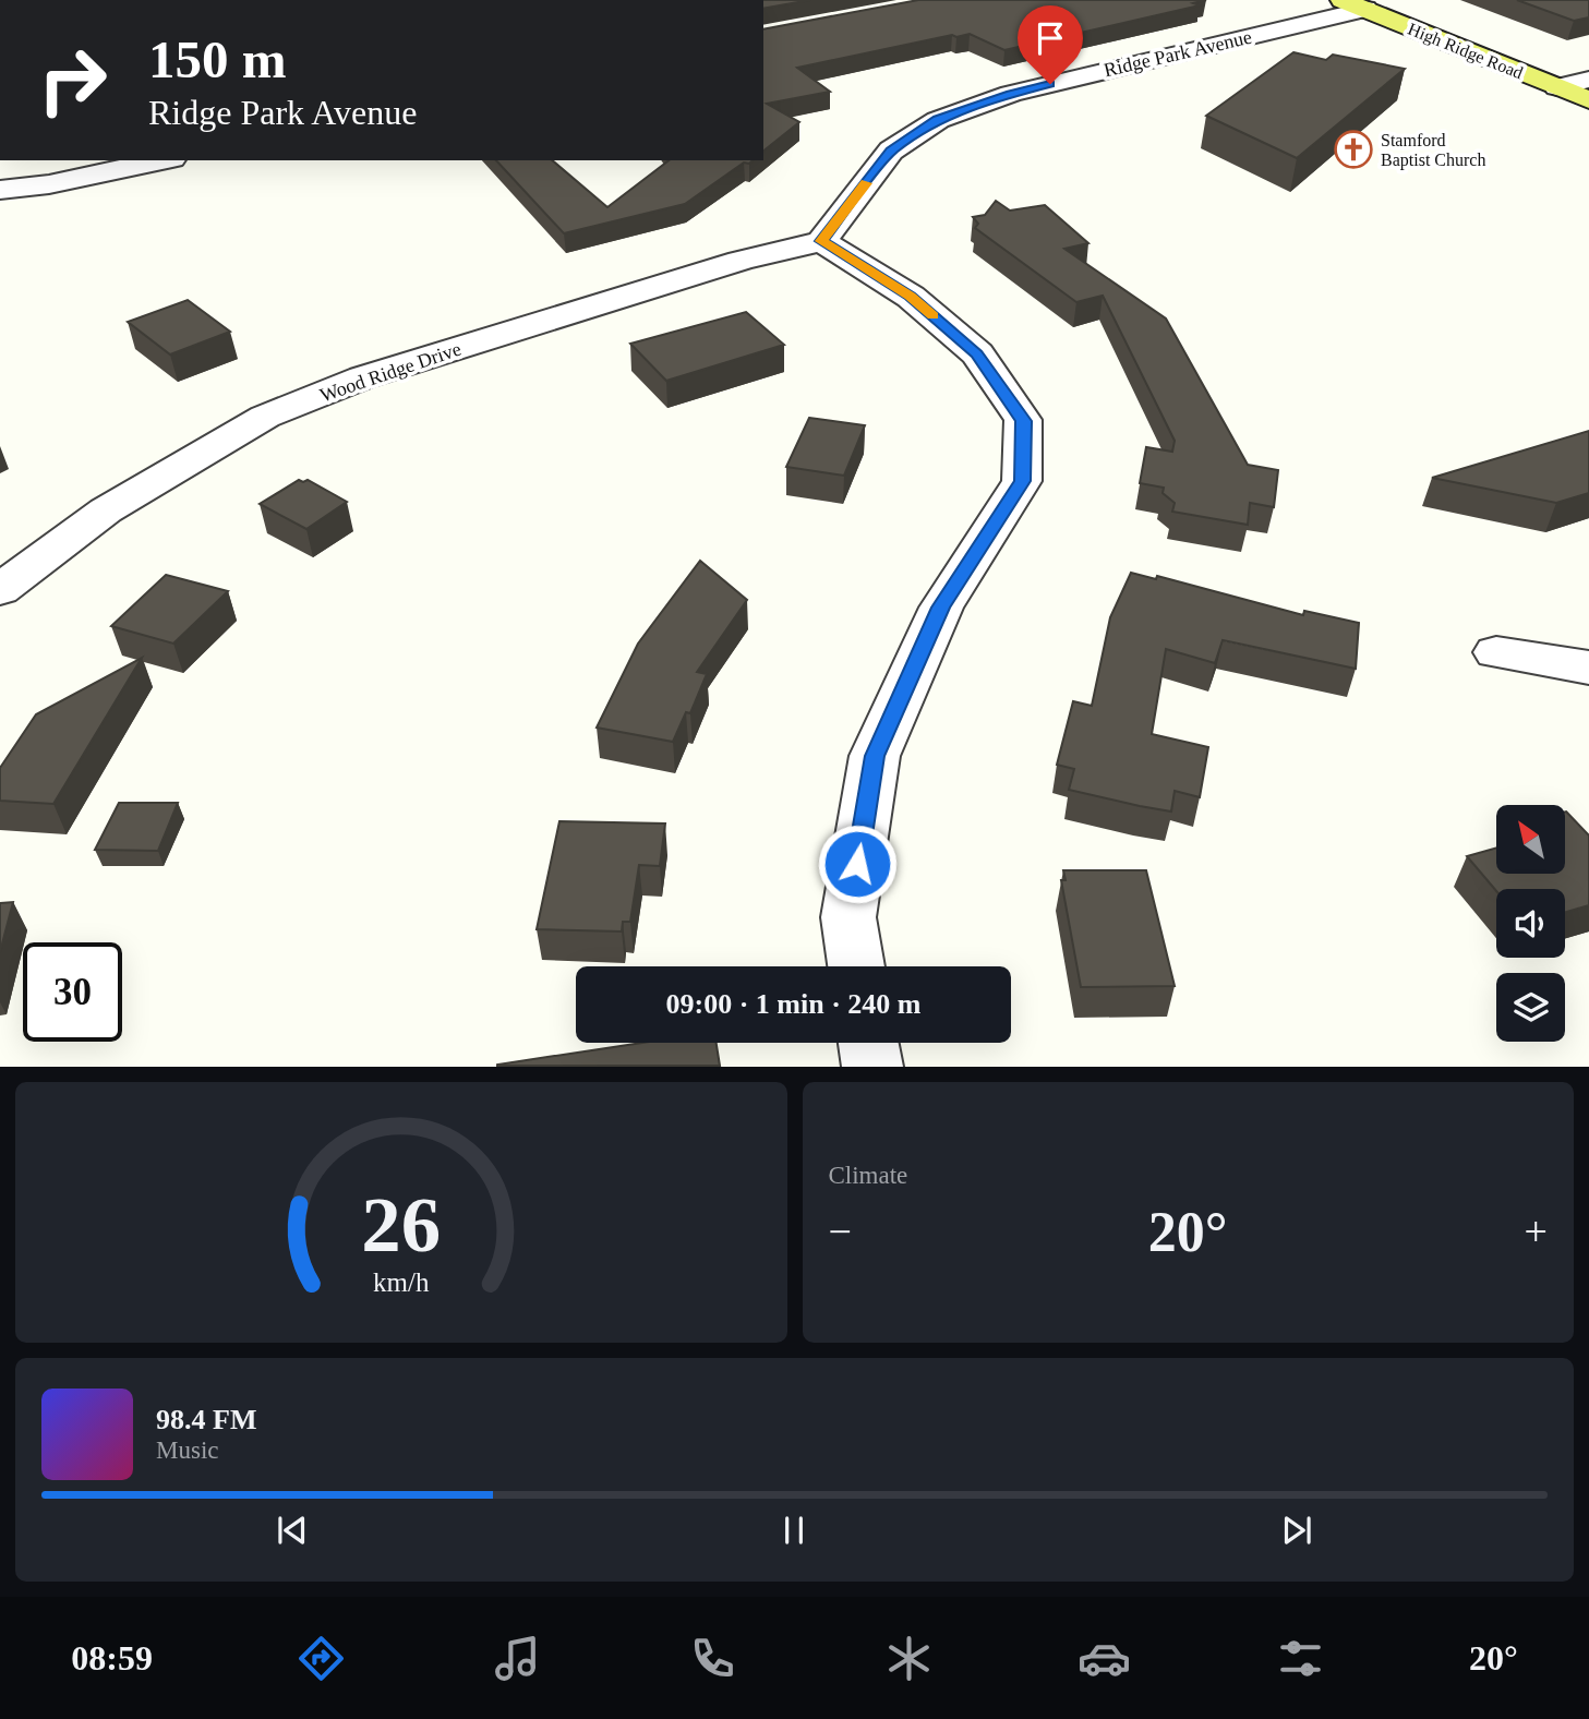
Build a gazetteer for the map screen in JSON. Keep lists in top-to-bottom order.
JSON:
{
  "streets": {
    "main road": ["High Ridge Road"],
    "street": ["Ridge Park Avenue", "Wood Ridge Drive"]
  },
  "crossings": [
    ["High Ridge Road", "Ridge Park Avenue"],
    ["Ridge Park Avenue", "Wood Ridge Drive"]
  ],
  "places": {
    "church": ["Stamford Baptist Church"]
  },
  "north": "top left",
  "page": {
    "turn": ["150 m", "Ridge Park Avenue"],
    "limit": "30",
    "trip": "09:00 · 1 min · 240 m",
    "tile": "Climate",
    "heat": ["−", "20°", "+"],
    "song": ["98.4 FM", "Music"],
    "tabs": ["08:59", "20°"],
    "gauge": ["26", "km/h"]
  }
}
